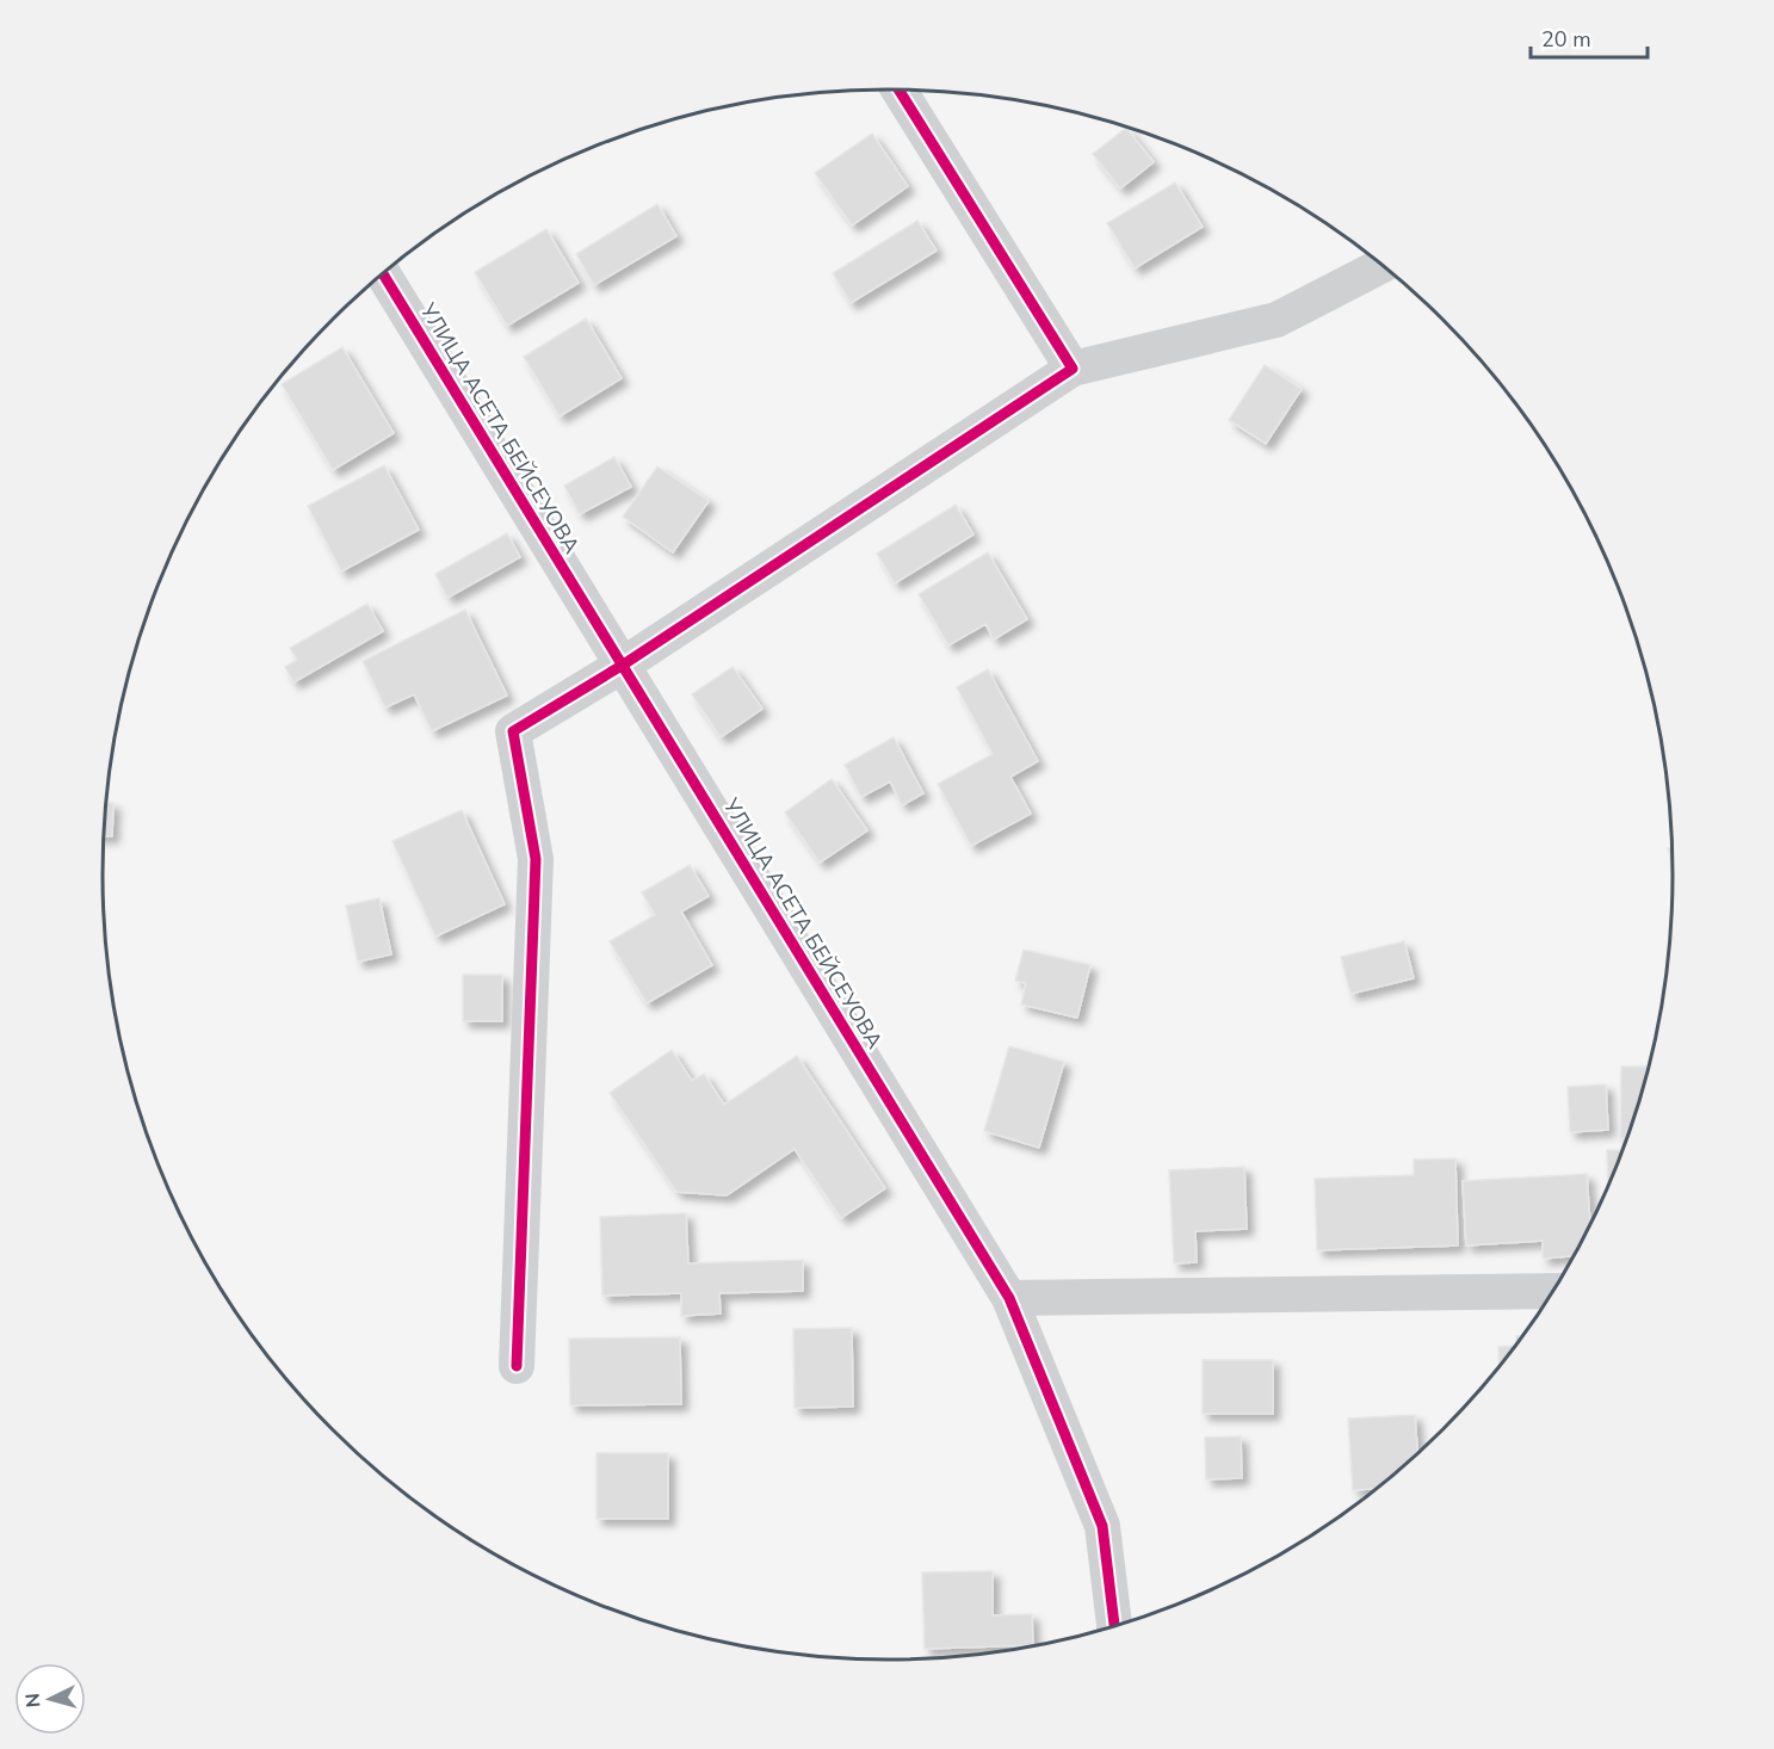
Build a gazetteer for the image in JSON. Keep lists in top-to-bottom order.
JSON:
{
  "streets": {
    "street": ["УЛИЦА АСЕТА БЕЙСЕУОВА"]
  },
  "scale_bar": "20 m",
  "north": "left"
}
